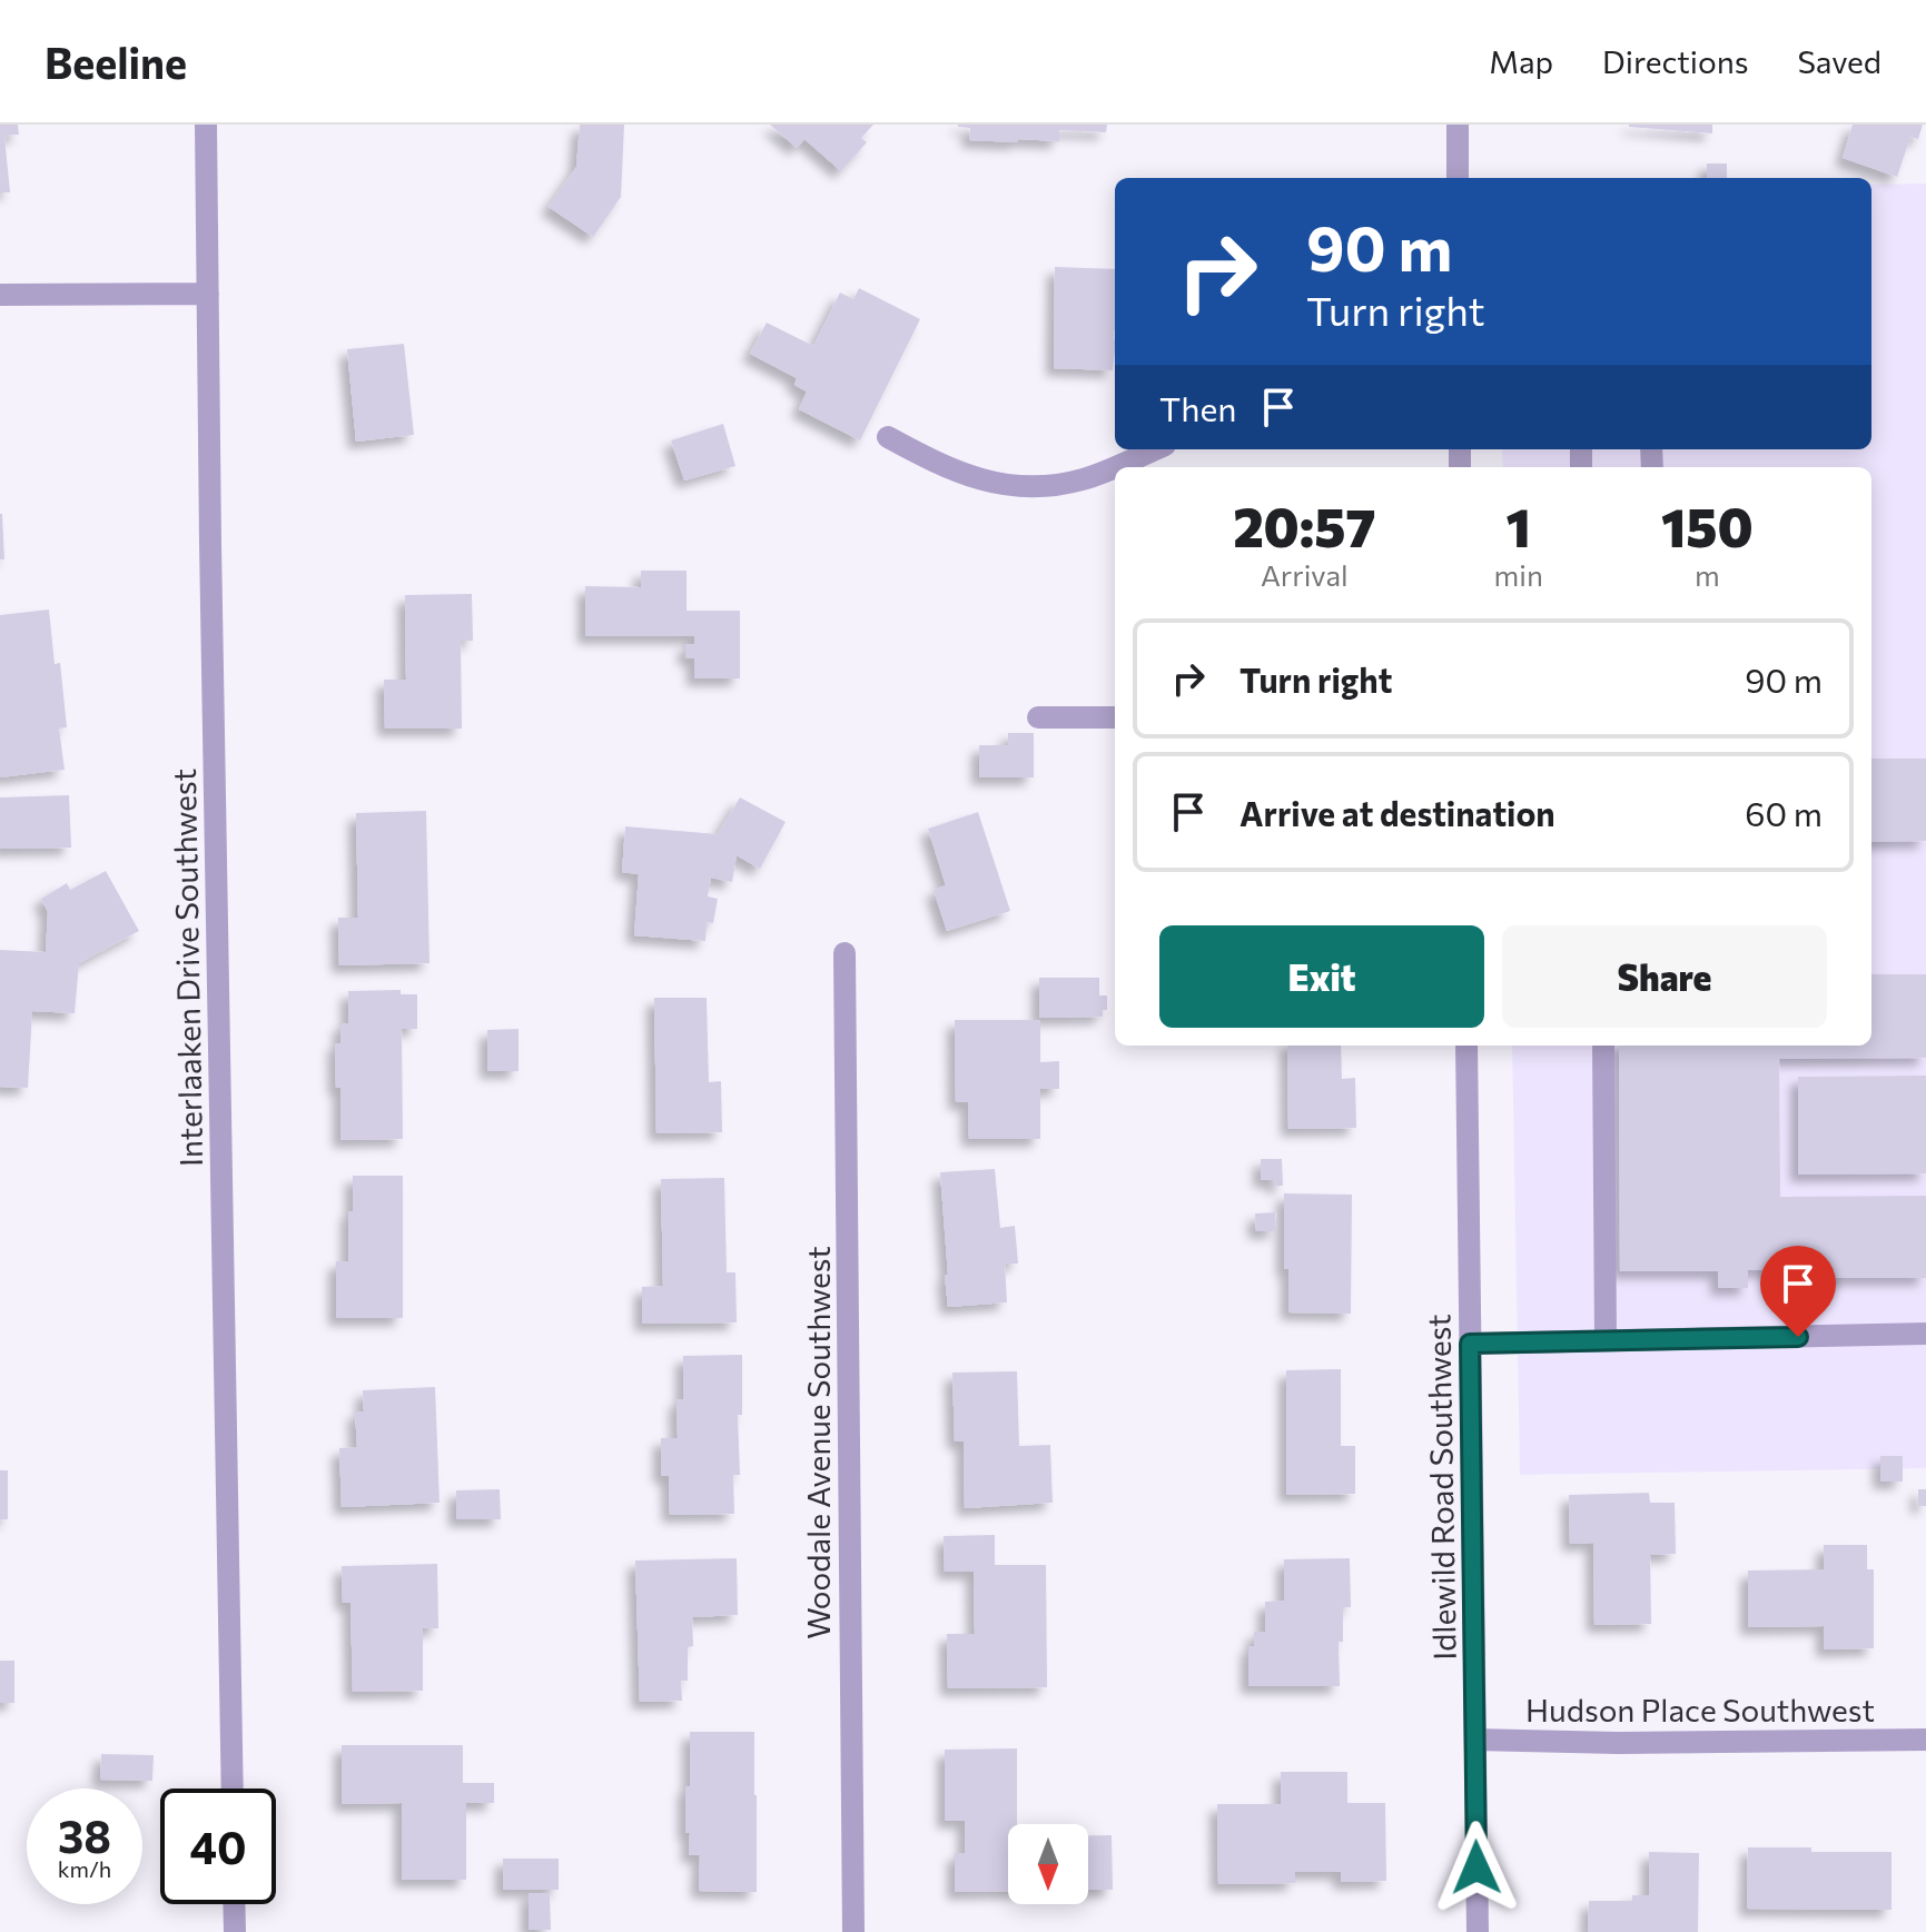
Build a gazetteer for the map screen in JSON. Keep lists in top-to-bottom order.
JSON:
{
  "streets": {
    "street": [
      "Interlaaken Drive Southwest",
      "Woodale Avenue Southwest",
      "Idlewild Road Southwest",
      "Hudson Place Southwest"
    ]
  },
  "crossings": [
    ["Idlewild Road Southwest", "Hudson Place Southwest"]
  ],
  "north": "bottom",
  "page": {
    "header": "Beeline",
    "nav": ["Map", "Directions", "Saved"],
    "turn": ["90 m", "Turn right"],
    "then": "Then",
    "eta": [
      "20:57",
      "Arrival",
      "1",
      "min",
      "150",
      "m"
    ],
    "list": [
      {
        "name": "Turn right",
        "value": "90 m"
      },
      {
        "name": "Arrive at destination",
        "value": "60 m"
      }
    ],
    "buttons": ["Exit", "Share"],
    "speed": "38 km/h",
    "limit": "40"
  }
}
